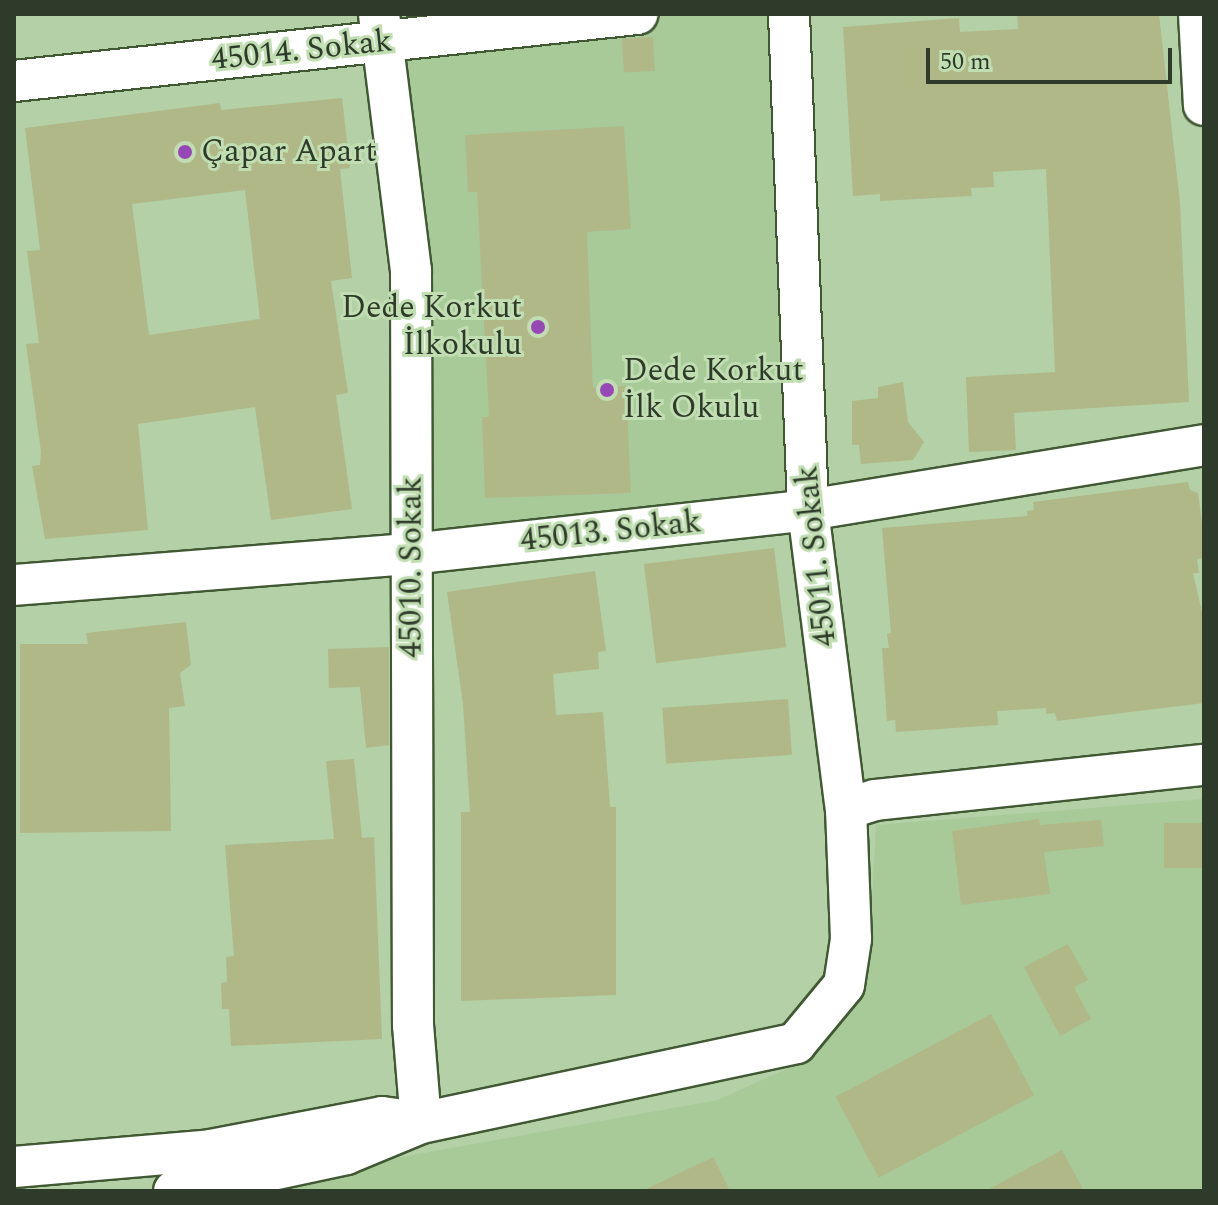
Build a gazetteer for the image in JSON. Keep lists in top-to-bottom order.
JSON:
{
  "streets": {
    "street": [
      "45014. Sokak",
      "45013. Sokak",
      "45011. Sokak",
      "45010. Sokak"
    ]
  },
  "crossings": [
    ["45014. Sokak", "45010. Sokak"],
    ["45013. Sokak", "45011. Sokak"],
    ["45013. Sokak", "45010. Sokak"],
    ["45011. Sokak", "45010. Sokak"]
  ],
  "places": ["Çapar Apart", "Dede Korkut İlkokulu", "Dede Korkut İlk Okulu"],
  "scale_bar": "50 m"
}
